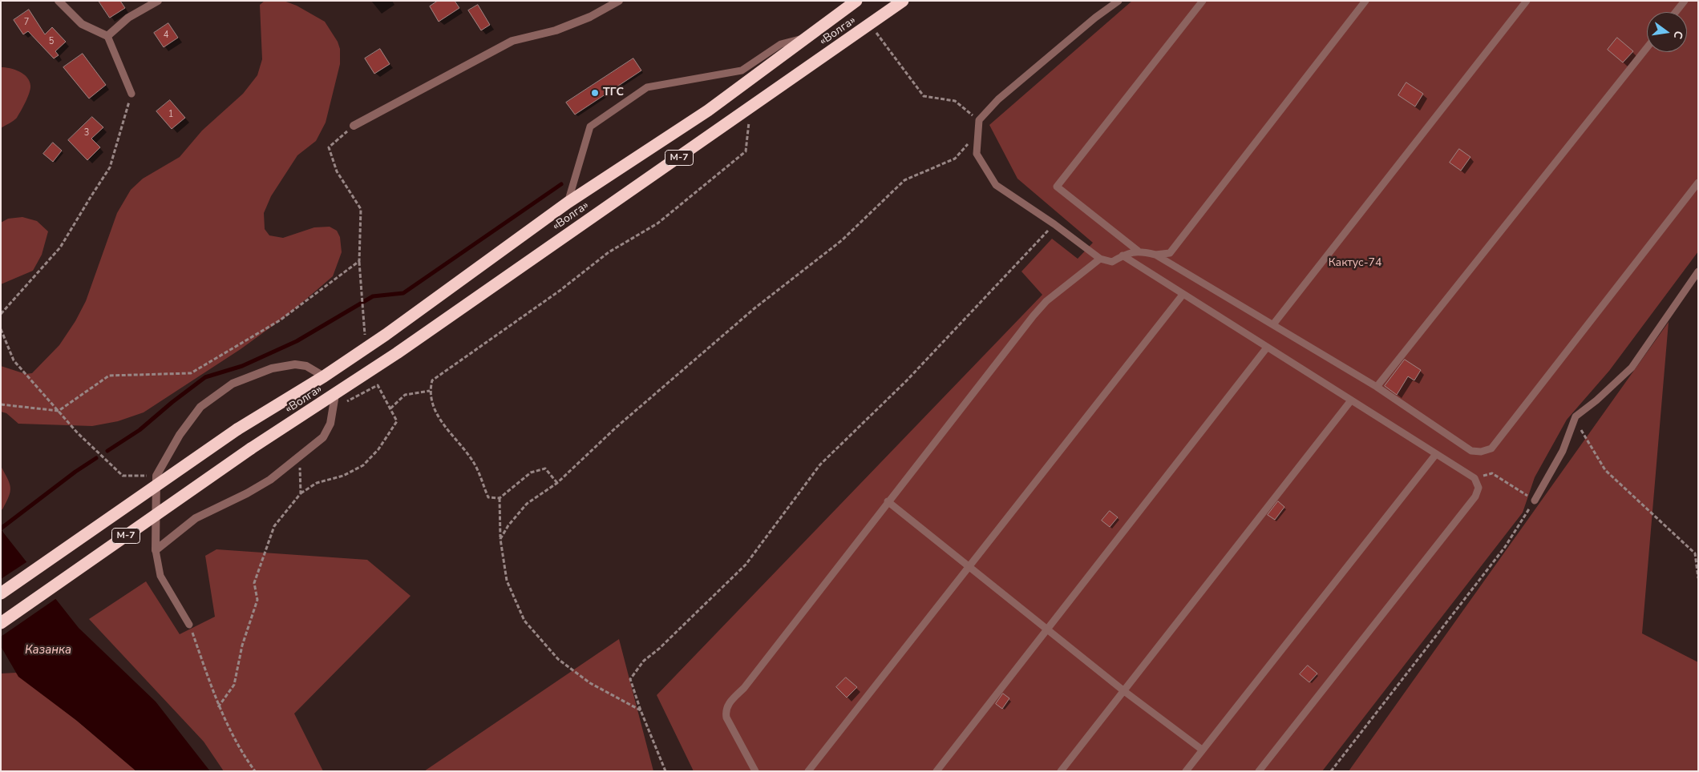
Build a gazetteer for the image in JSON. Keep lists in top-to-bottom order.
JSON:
{
  "streets": {
    "highway": ["«Волга»", "М-7"]
  },
  "water": ["Казанка"],
  "parks": ["Кактус-74"],
  "places": ["ТГС"],
  "house_numbers": [
    "7",
    "4",
    "5",
    "1",
    "3"
  ],
  "north": "right"
}
